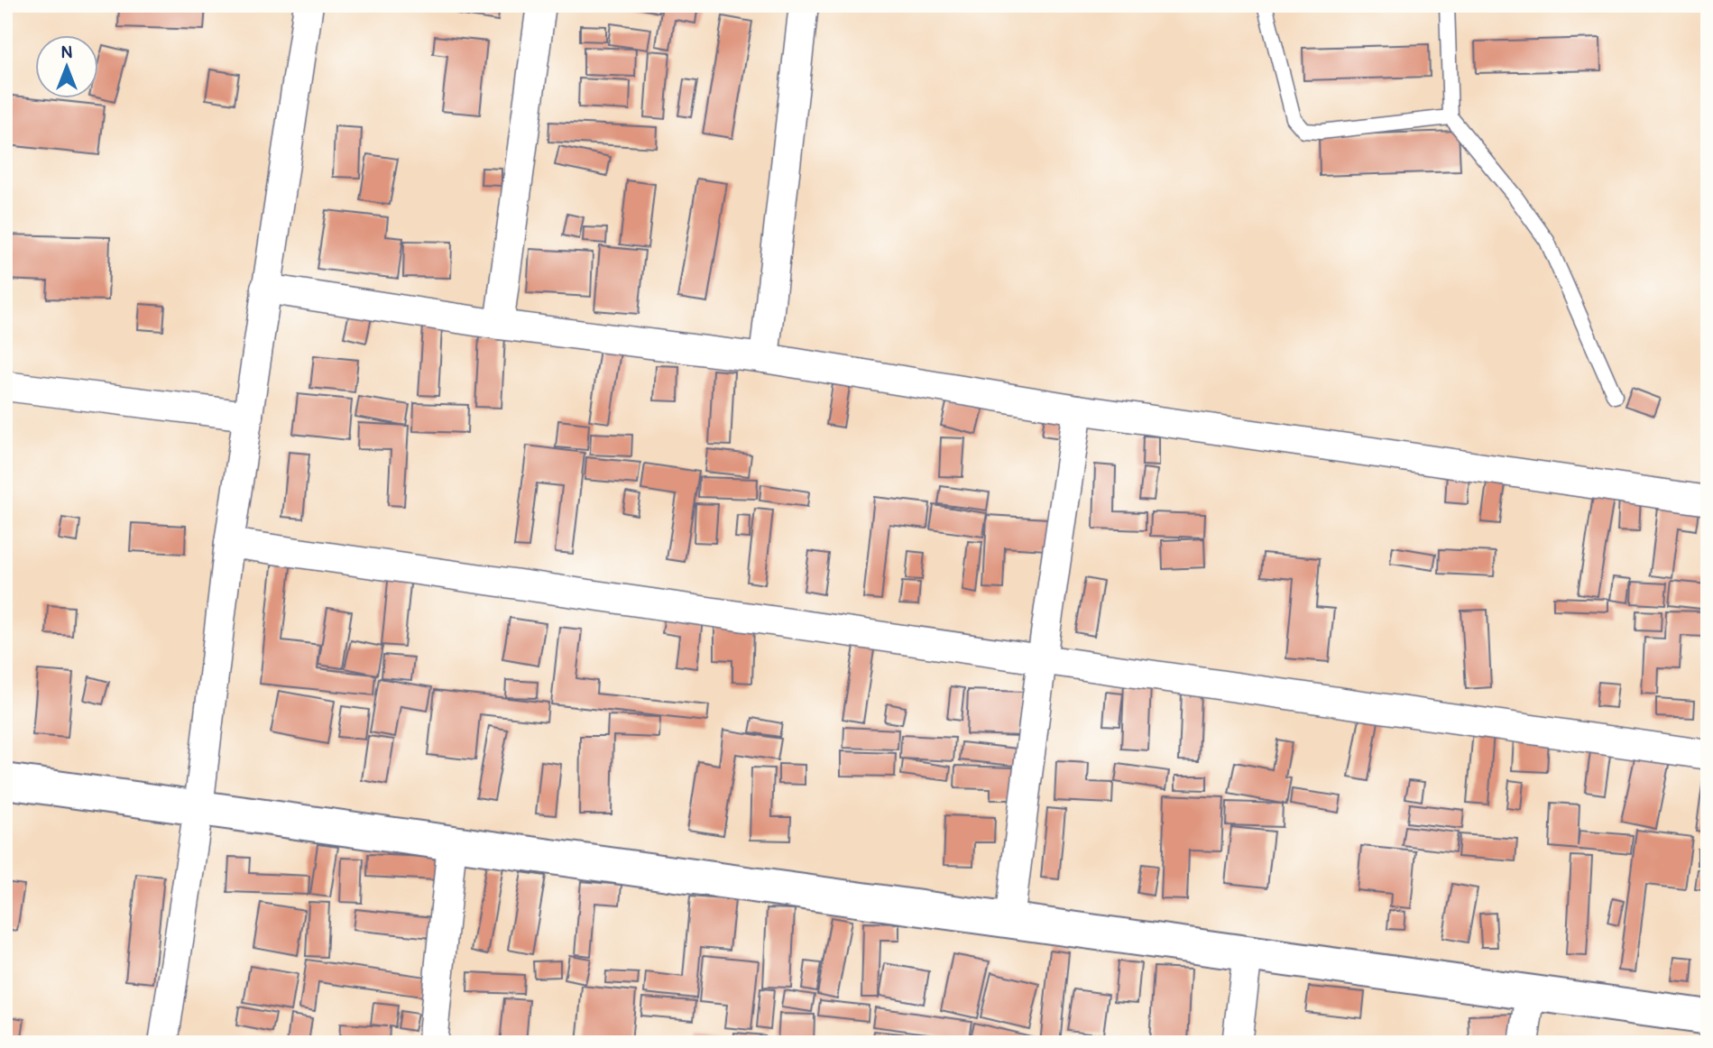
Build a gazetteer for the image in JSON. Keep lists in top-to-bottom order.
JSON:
{
  "north": "top"
}
